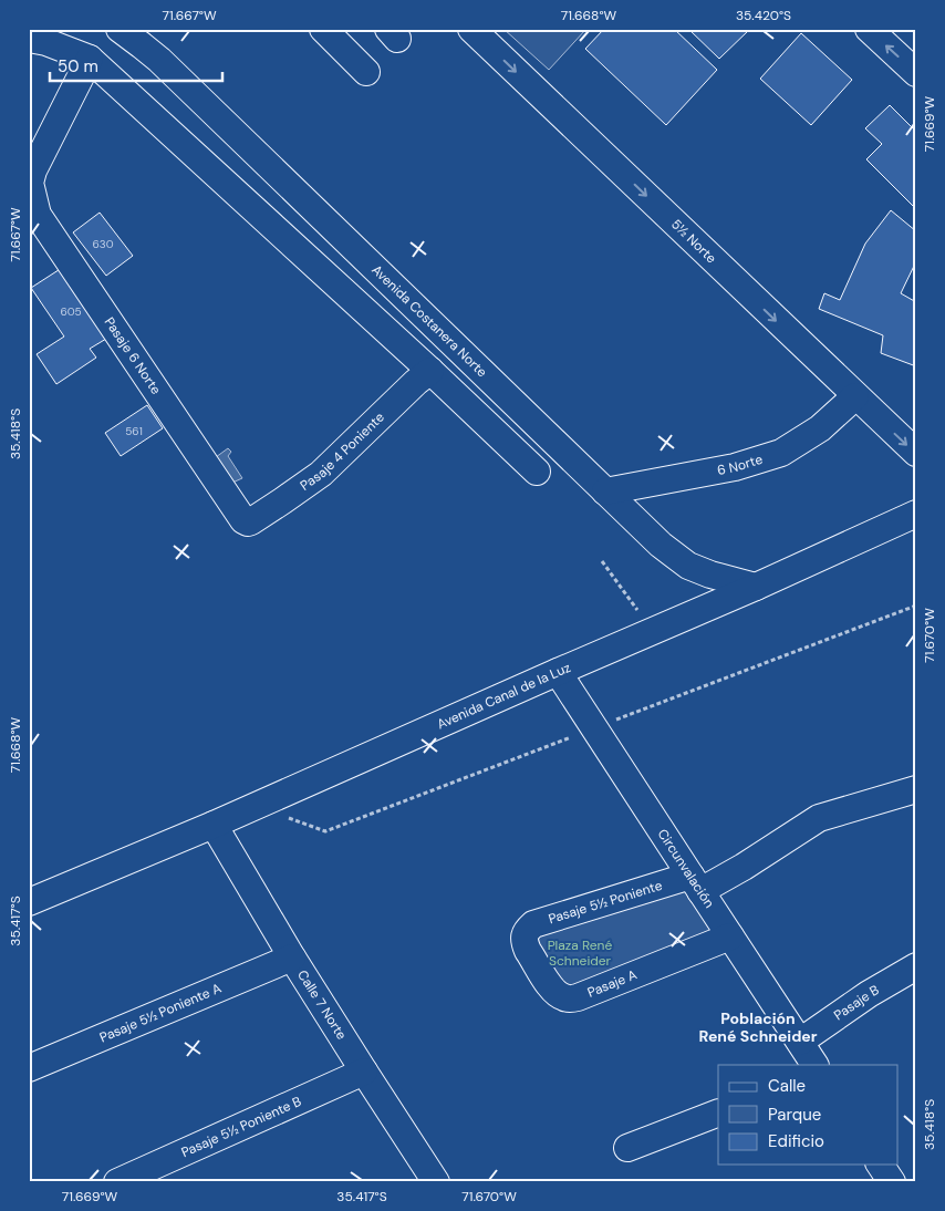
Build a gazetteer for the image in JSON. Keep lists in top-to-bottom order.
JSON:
{
  "streets": {
    "street": [
      "5½ Norte",
      "Avenida Costanera Norte",
      "Pasaje 6 Norte",
      "Pasaje 4 Poniente",
      "6 Norte",
      "Avenida Canal de la Luz",
      "Circunvalación",
      "Pasaje 5½ Poniente",
      "Pasaje A",
      "Pasaje B",
      "Calle 7 Norte",
      "Pasaje 5½ Poniente A",
      "Pasaje 5½ Poniente B"
    ]
  },
  "crossings": [
    ["5½ Norte", "6 Norte"],
    ["Avenida Costanera Norte", "6 Norte"],
    ["Avenida Costanera Norte", "Avenida Canal de la Luz"],
    ["Pasaje 6 Norte", "Pasaje 4 Poniente"],
    ["Avenida Canal de la Luz", "Circunvalación"],
    ["Avenida Canal de la Luz", "Calle 7 Norte"],
    ["Circunvalación", "Pasaje 5½ Poniente"],
    ["Circunvalación", "Pasaje A"],
    ["Circunvalación", "Pasaje B"],
    ["Pasaje 5½ Poniente", "Pasaje A"],
    ["Calle 7 Norte", "Pasaje 5½ Poniente A"],
    ["Calle 7 Norte", "Pasaje 5½ Poniente B"]
  ],
  "one_way": ["5½ Norte"],
  "districts": ["Población René Schneider"],
  "parks": ["Plaza René Schneider"],
  "house_numbers": ["630", "605", "561"],
  "legend": ["Calle", "Parque", "Edificio"],
  "scale_bar": "50 m",
  "coordinates": [
    "71.667°W",
    "71.668°W",
    "35.420°S",
    "71.669°W",
    "35.418°S",
    "71.670°W",
    "35.417°S"
  ]
}
